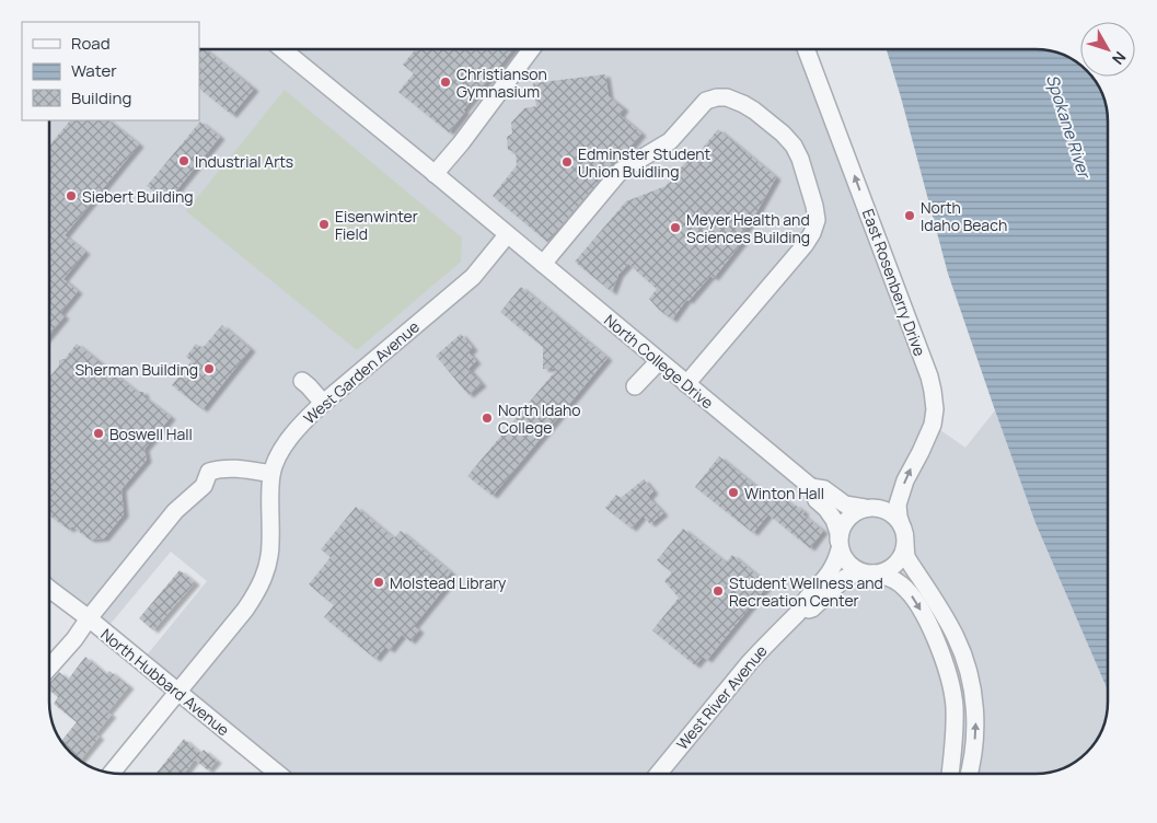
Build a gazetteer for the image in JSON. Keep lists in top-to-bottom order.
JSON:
{
  "streets": {
    "street": [
      "East Rosenberry Drive",
      "North College Drive",
      "West Garden Avenue",
      "North Hubbard Avenue",
      "West River Avenue"
    ]
  },
  "crossings": [
    ["East Rosenberry Drive", "North College Drive"],
    ["East Rosenberry Drive", "West River Avenue"],
    ["North College Drive", "West Garden Avenue"],
    ["North College Drive", "West River Avenue"],
    ["West Garden Avenue", "North Hubbard Avenue"]
  ],
  "one_way": ["East Rosenberry Drive"],
  "water": ["Spokane River"],
  "places": [
    "Christianson Gymnasium",
    "Industrial Arts",
    "Edminster Student Union Buidling",
    "Siebert Building",
    "North Idaho Beach",
    "Eisenwinter Field",
    "Meyer Health and Sciences Building",
    "Sherman Building",
    "North Idaho College",
    "Boswell Hall",
    "Winton Hall",
    "Molstead Library",
    "Student Wellness and Recreation Center"
  ],
  "legend": ["Road", "Water", "Building"],
  "north": "bottom right"
}
